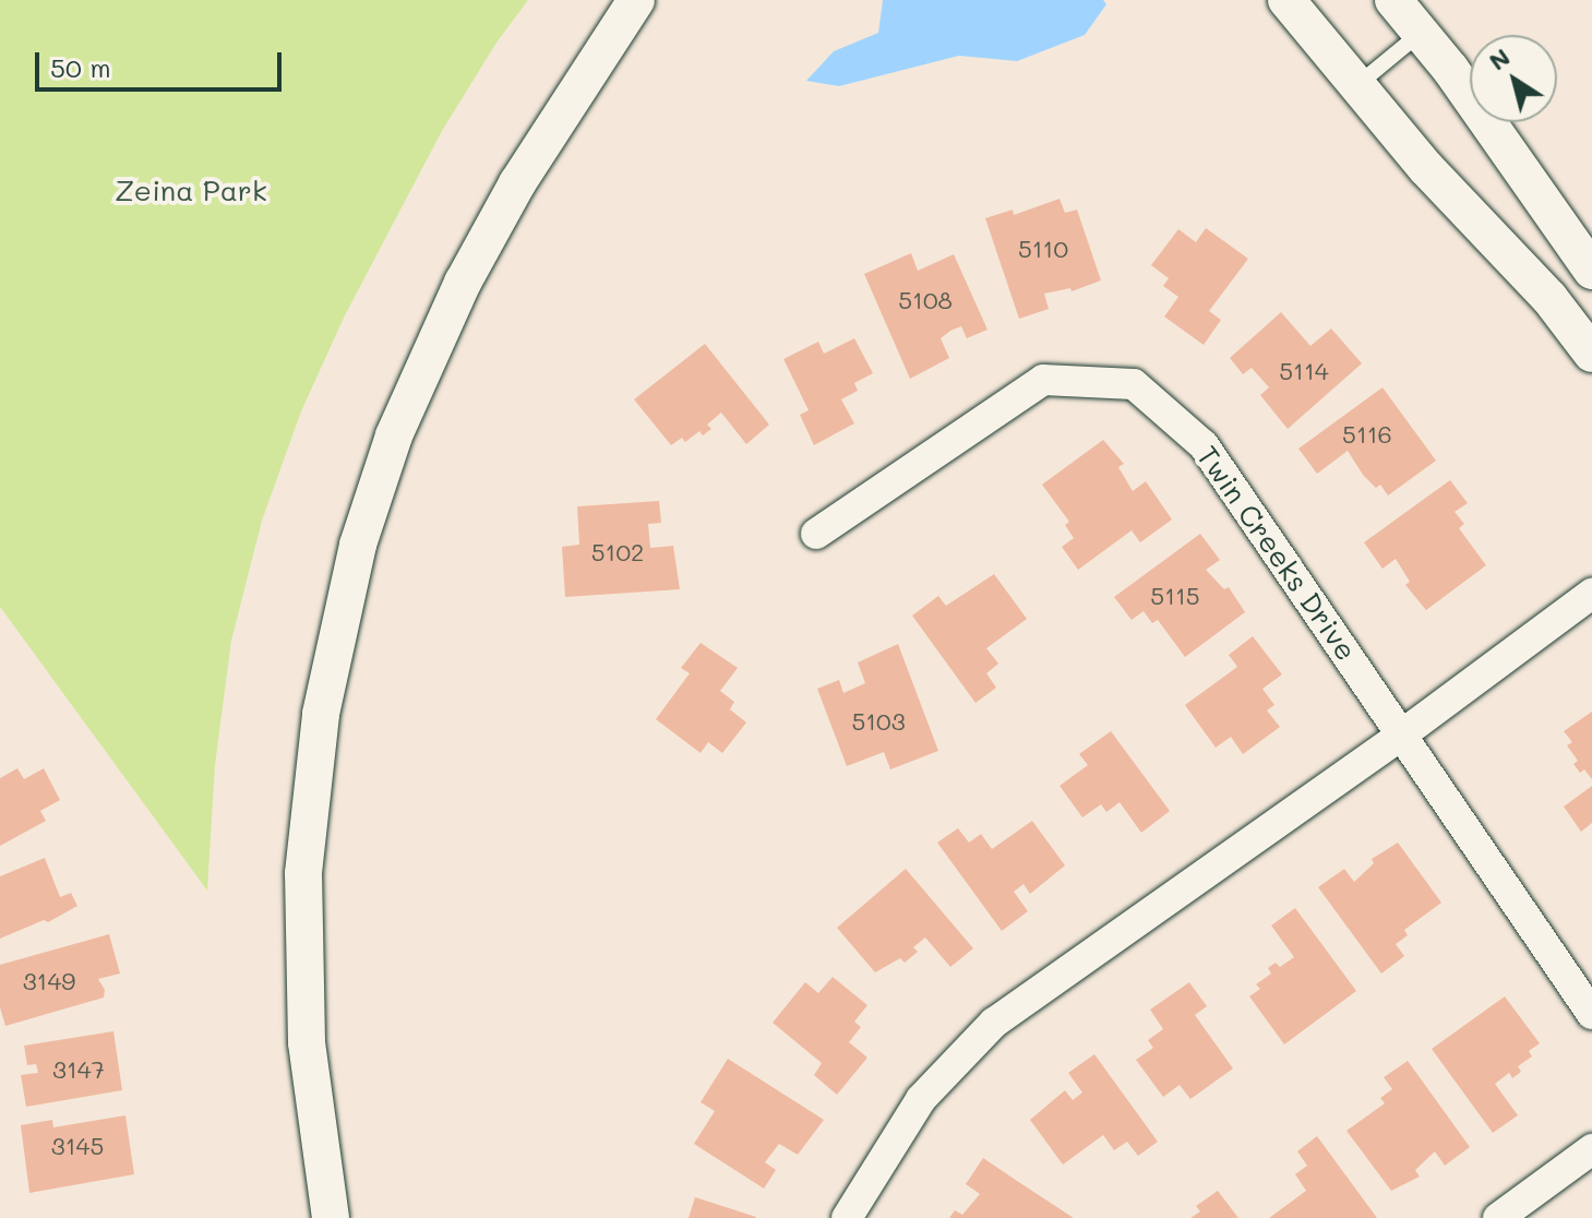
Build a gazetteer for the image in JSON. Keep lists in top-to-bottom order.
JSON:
{
  "streets": {
    "street": ["Twin Creeks Drive"]
  },
  "parks": ["Zeina Park"],
  "house_numbers": [
    "5110",
    "5108",
    "5114",
    "5116",
    "5102",
    "5115",
    "5103",
    "3149",
    "3147",
    "3145"
  ],
  "scale_bar": "50 m",
  "north": "top left"
}
